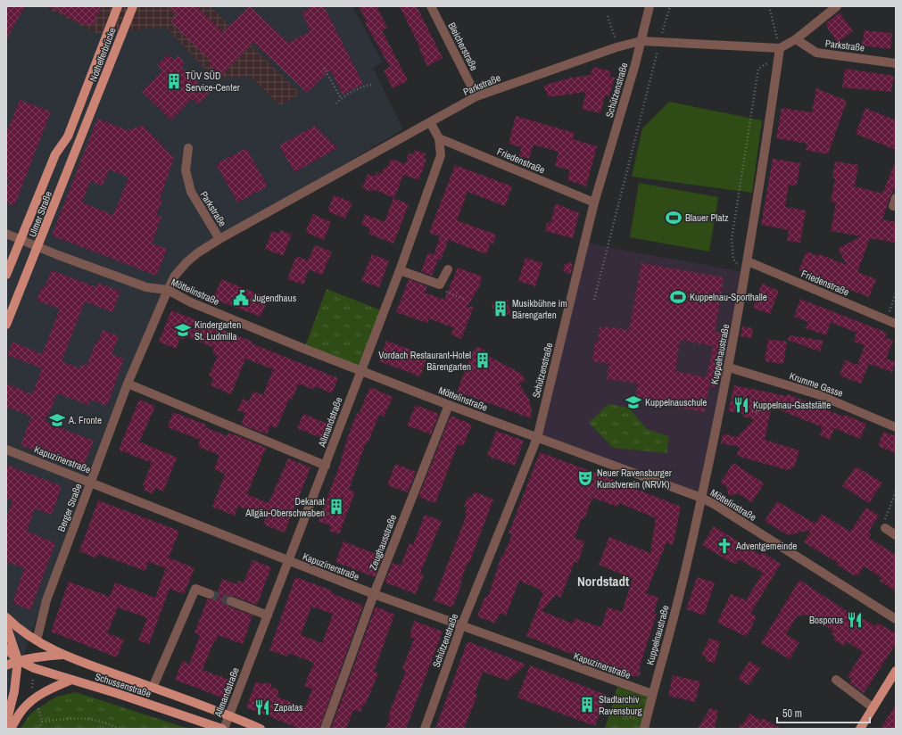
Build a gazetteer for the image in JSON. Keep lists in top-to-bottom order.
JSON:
{
  "streets": {
    "main road": ["Nothelferbrücke", "Ulmer Straße", "Schussenstraße"],
    "street": [
      "Parkstraße",
      "Bleicherstraße",
      "Schützenstraße",
      "Friedenstraße",
      "Möttelinstraße",
      "Kuppelnaustraße",
      "Krumme Gasse",
      "Allmandstraße",
      "Kapuzinerstraße",
      "Berger Straße",
      "Zeughausstraße"
    ]
  },
  "crossings": [
    ["Parkstraße", "Bleicherstraße"],
    ["Parkstraße", "Schützenstraße"],
    ["Parkstraße", "Möttelinstraße"],
    ["Parkstraße", "Kuppelnaustraße"],
    ["Parkstraße", "Allmandstraße"],
    ["Parkstraße", "Berger Straße"],
    ["Nothelferbrücke", "Ulmer Straße"],
    ["Schützenstraße", "Friedenstraße"],
    ["Schützenstraße", "Möttelinstraße"],
    ["Schützenstraße", "Kapuzinerstraße"],
    ["Friedenstraße", "Kuppelnaustraße"],
    ["Friedenstraße", "Allmandstraße"],
    ["Ulmer Straße", "Möttelinstraße"],
    ["Möttelinstraße", "Kuppelnaustraße"],
    ["Möttelinstraße", "Allmandstraße"],
    ["Möttelinstraße", "Berger Straße"],
    ["Möttelinstraße", "Zeughausstraße"],
    ["Kuppelnaustraße", "Krumme Gasse"],
    ["Kuppelnaustraße", "Kapuzinerstraße"],
    ["Allmandstraße", "Kapuzinerstraße"],
    ["Allmandstraße", "Schussenstraße"],
    ["Kapuzinerstraße", "Berger Straße"],
    ["Kapuzinerstraße", "Zeughausstraße"],
    ["Berger Straße", "Schussenstraße"]
  ],
  "districts": ["Nordstadt"],
  "places": {
    "building": [
      "TÜV SÜD Service-Center",
      "Musikbühne im Bärengarten",
      "Vordach Restaurant-Hotel Bärengarten",
      "Dekanat Allgäu-Oberschwaben",
      "Stadtarchiv Ravensburg"
    ],
    "sports": ["Blauer Platz", "Kuppelnau-Sporthalle"],
    "public building": ["Jugendhaus"],
    "school or university": ["Kindergarten St. Ludmilla", "Kuppelnauschule", "A. Fronte"],
    "restaurant": ["Kuppelnau-Gaststätte", "Bosporus", "Zapatas"],
    "theatre": ["Neuer Ravensburger Kunstverein (NRVK)"],
    "church": ["Adventgemeinde"]
  },
  "scale_bar": "50 m"
}
